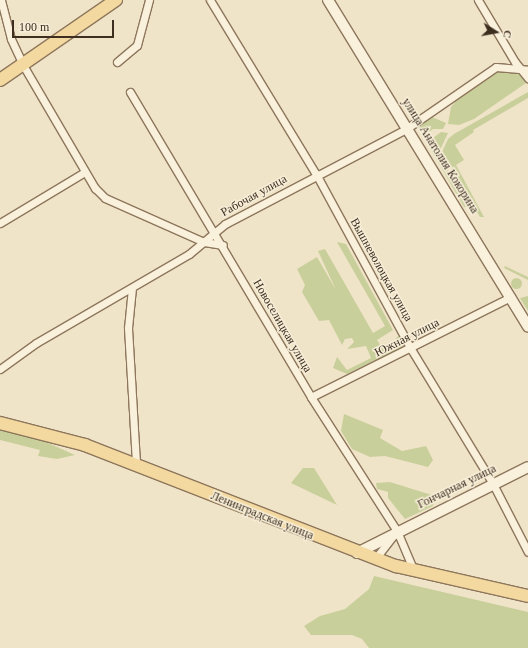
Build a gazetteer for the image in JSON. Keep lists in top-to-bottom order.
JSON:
{
  "streets": {
    "main road": ["Ленинградская улица"],
    "street": [
      "улица Анатолия Кокорина",
      "Рабочая улица",
      "Вышневолоцкая улица",
      "Новоселицкая улица",
      "Южная улица",
      "Гончарная улица"
    ]
  },
  "crossings": [
    ["улица Анатолия Кокорина", "Рабочая улица"],
    ["улица Анатолия Кокорина", "Южная улица"],
    ["Рабочая улица", "Вышневолоцкая улица"],
    ["Рабочая улица", "Новоселицкая улица"],
    ["Вышневолоцкая улица", "Южная улица"],
    ["Вышневолоцкая улица", "Гончарная улица"],
    ["Новоселицкая улица", "Южная улица"],
    ["Новоселицкая улица", "Гончарная улица"],
    ["Новоселицкая улица", "Ленинградская улица"],
    ["Гончарная улица", "Ленинградская улица"]
  ],
  "scale_bar": "100 m",
  "north": "right"
}
